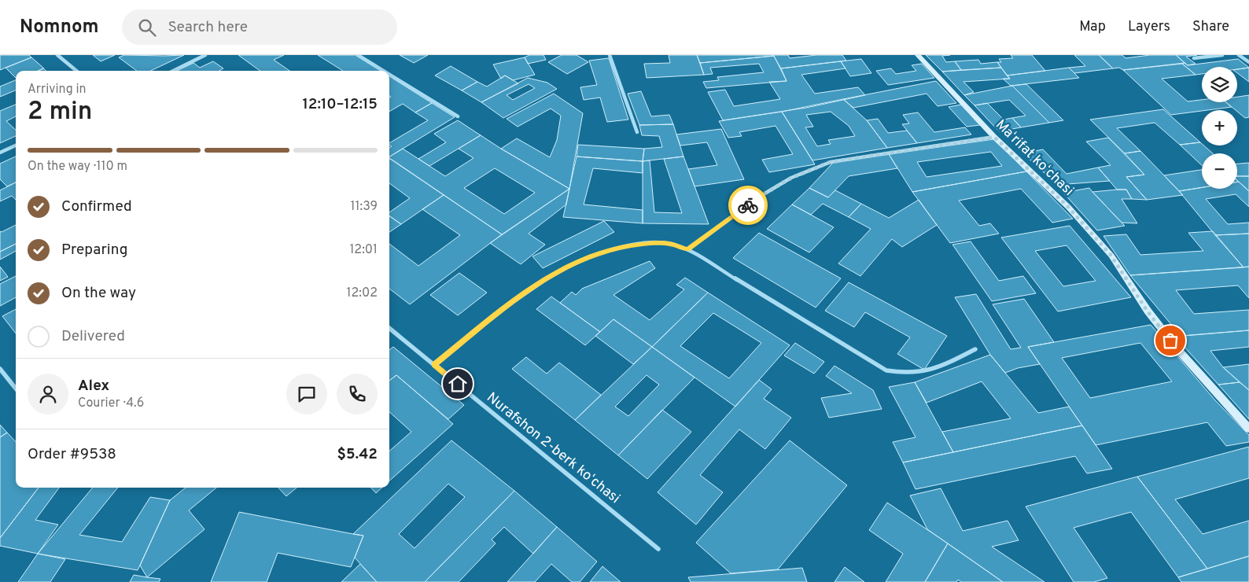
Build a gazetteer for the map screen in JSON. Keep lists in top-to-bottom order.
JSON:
{
  "streets": {
    "street": ["Maʻrifat koʻchasi", "Nurafshon 2-berk koʻchasi"]
  },
  "page": {
    "header": "Nomnom",
    "search": "Search here",
    "nav": ["Map", "Layers", "Share"],
    "map_buttons": ["+", "−"],
    "heading": ["2 min", "Arriving in", "12:10–12:15"],
    "panel": [
      "Alex",
      "Courier · 4.6",
      "Order #9538",
      "$5.42"
    ],
    "bar": "On the way · 110 m",
    "list": [
      ["Confirmed", "11:39"],
      ["Preparing", "12:01"],
      ["On the way", "12:02"],
      "Delivered"
    ]
  }
}
